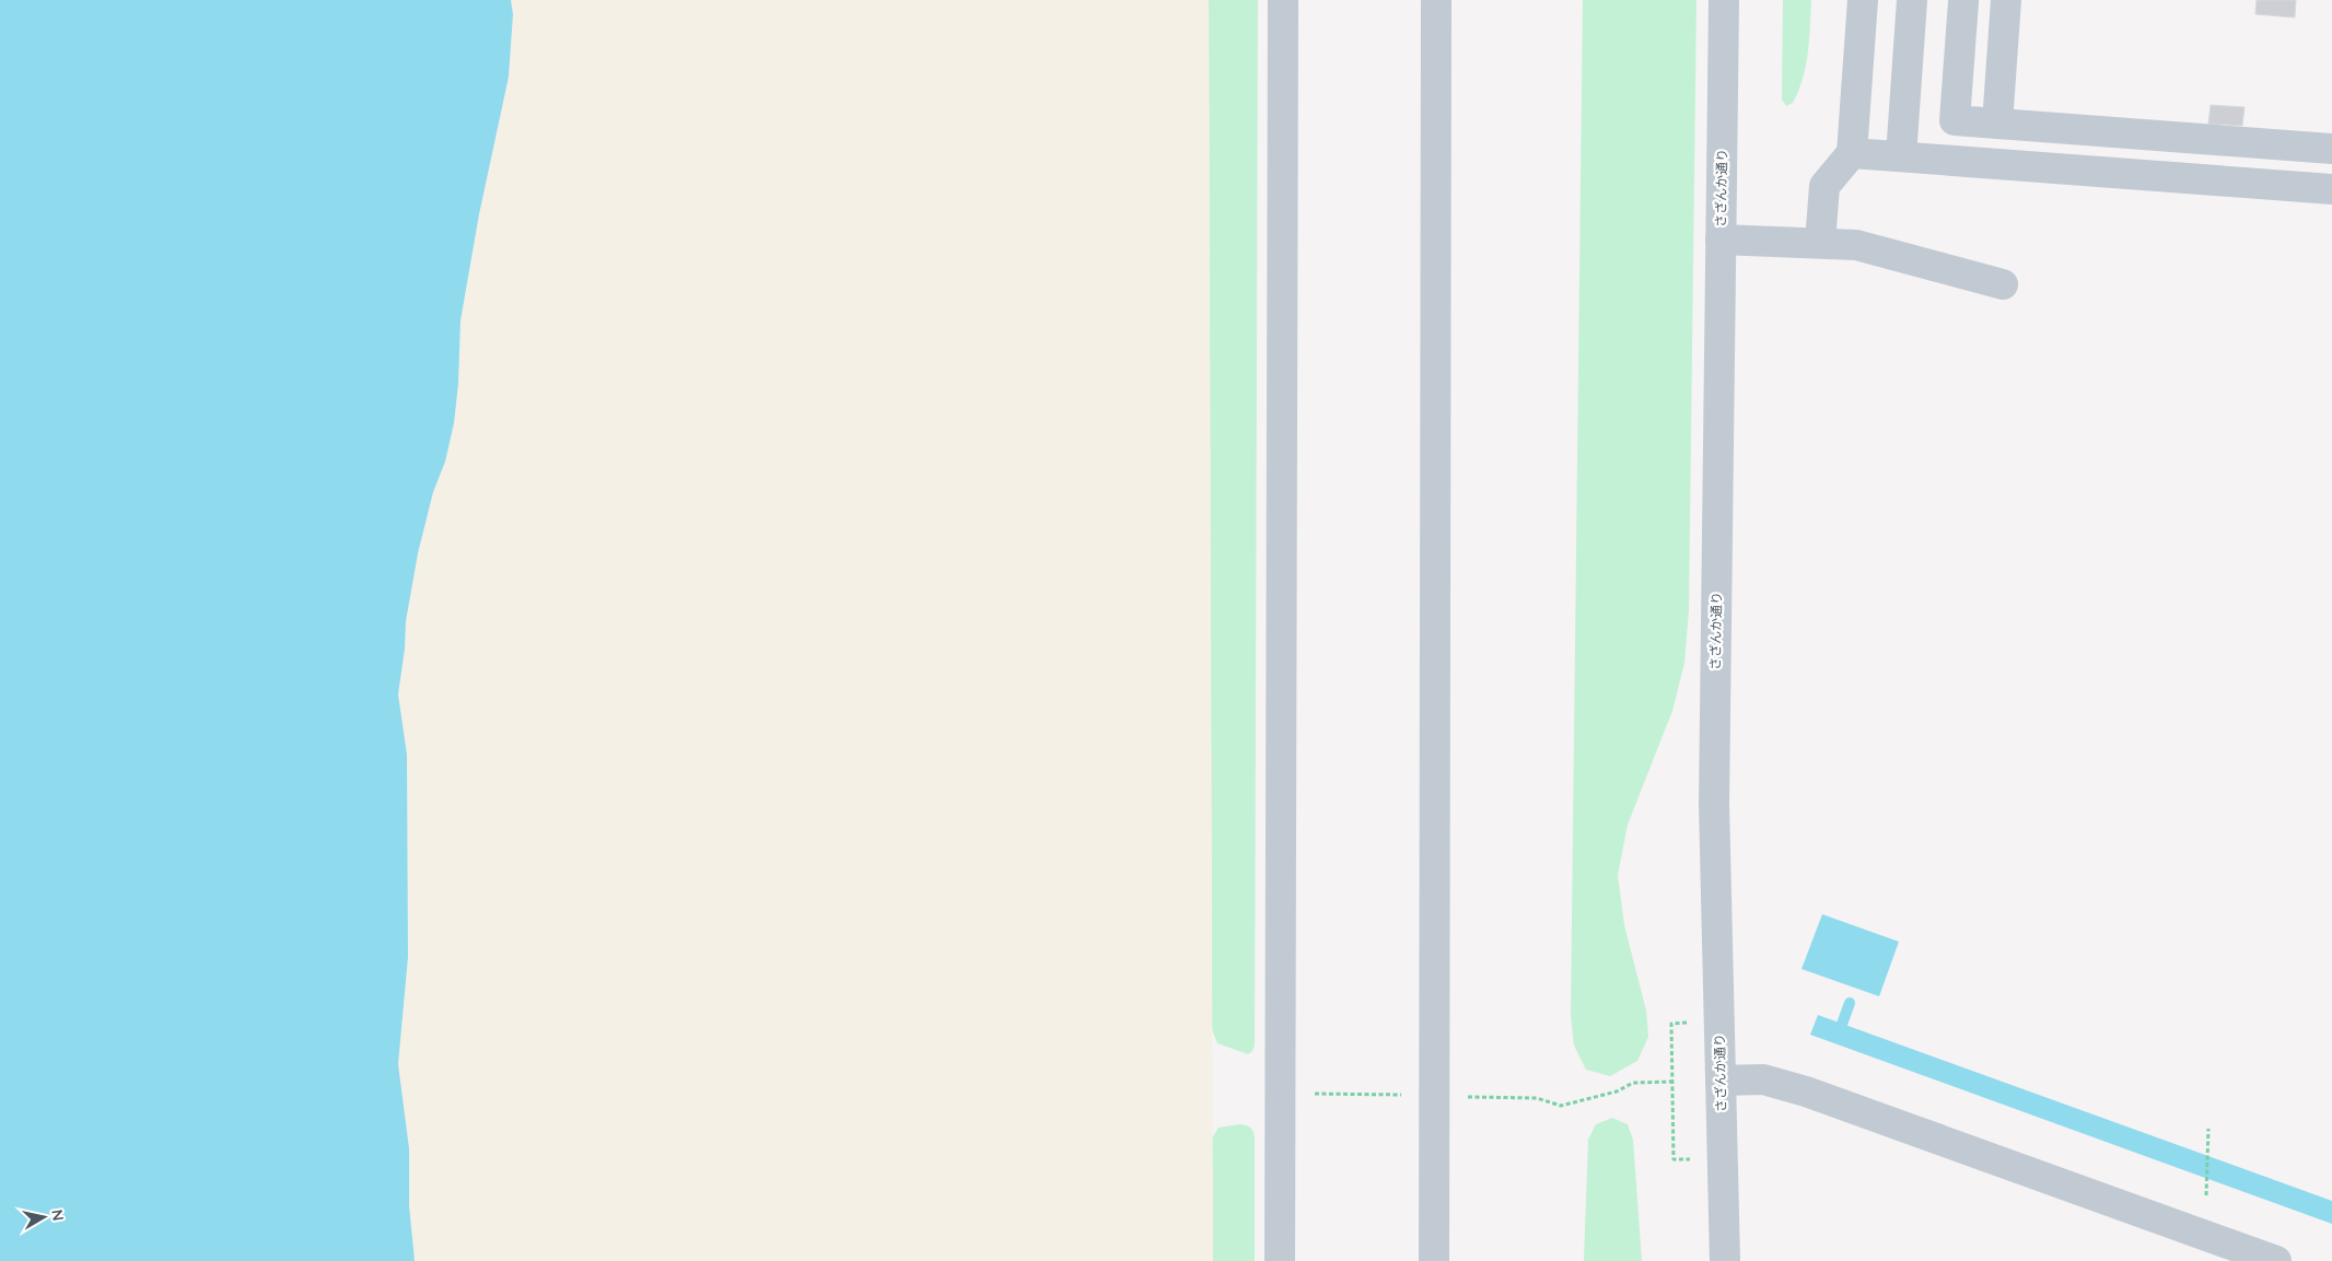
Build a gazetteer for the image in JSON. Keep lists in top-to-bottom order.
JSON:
{
  "streets": {
    "street": ["さざんか通り"]
  },
  "north": "right"
}
